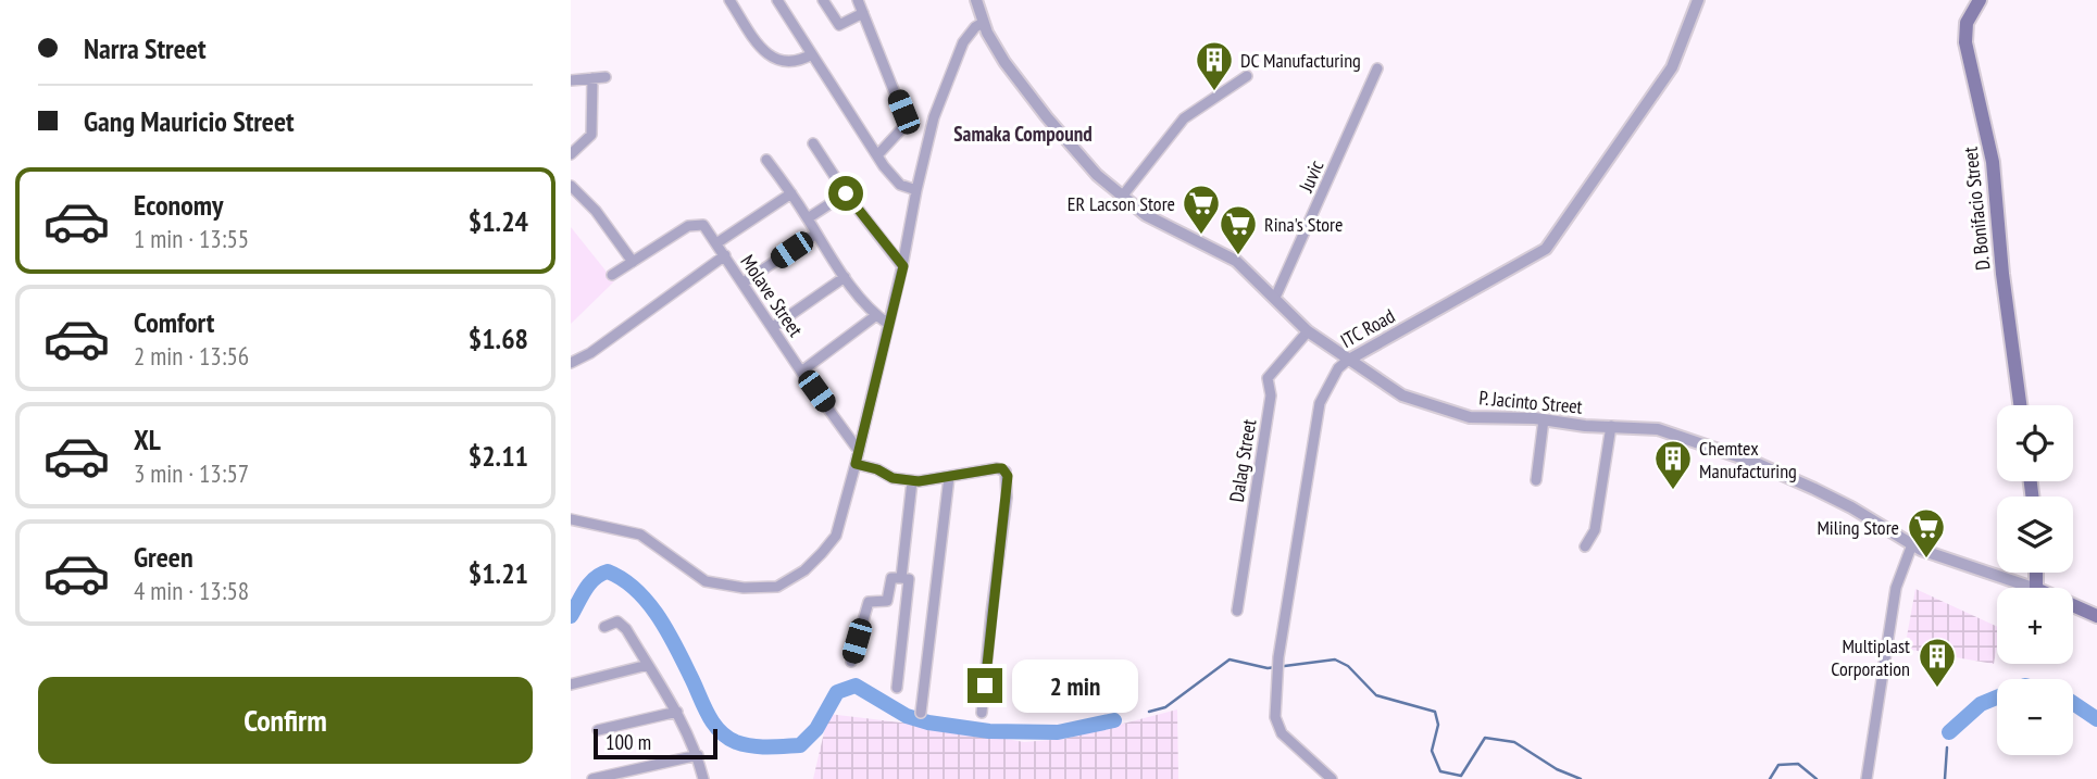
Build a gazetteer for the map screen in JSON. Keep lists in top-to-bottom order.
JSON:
{
  "streets": {
    "main road": ["D. Bonifacio Street"],
    "street": [
      "Juvic",
      "Molave Street",
      "ITC Road",
      "P. Jacinto Street",
      "Dalag Street"
    ]
  },
  "crossings": [
    ["Juvic", "P. Jacinto Street"],
    ["ITC Road", "P. Jacinto Street"],
    ["P. Jacinto Street", "Dalag Street"]
  ],
  "districts": ["Samaka Compound"],
  "places": {
    "building": ["DC Manufacturing", "Chemtex Manufacturing", "Multiplast Corporation"],
    "supermarket": ["ER Lacson Store", "Rina's Store", "Miling Store"]
  },
  "scale_bar": "100 m",
  "page": {
    "banner": ["Narra Street", "Gang Mauricio Street"],
    "list": [
      {
        "name": "Economy",
        "note": "1 min · 13:55",
        "value": "$1.24"
      },
      {
        "name": "Comfort",
        "note": "2 min · 13:56",
        "value": "$1.68"
      },
      {
        "name": "XL",
        "note": "3 min · 13:57",
        "value": "$2.11"
      },
      {
        "name": "Green",
        "note": "4 min · 13:58",
        "value": "$1.21"
      }
    ],
    "map_buttons": ["+", "−"],
    "bubble": "2 min",
    "buttons": "Confirm",
    "scale": "100 m"
  }
}
